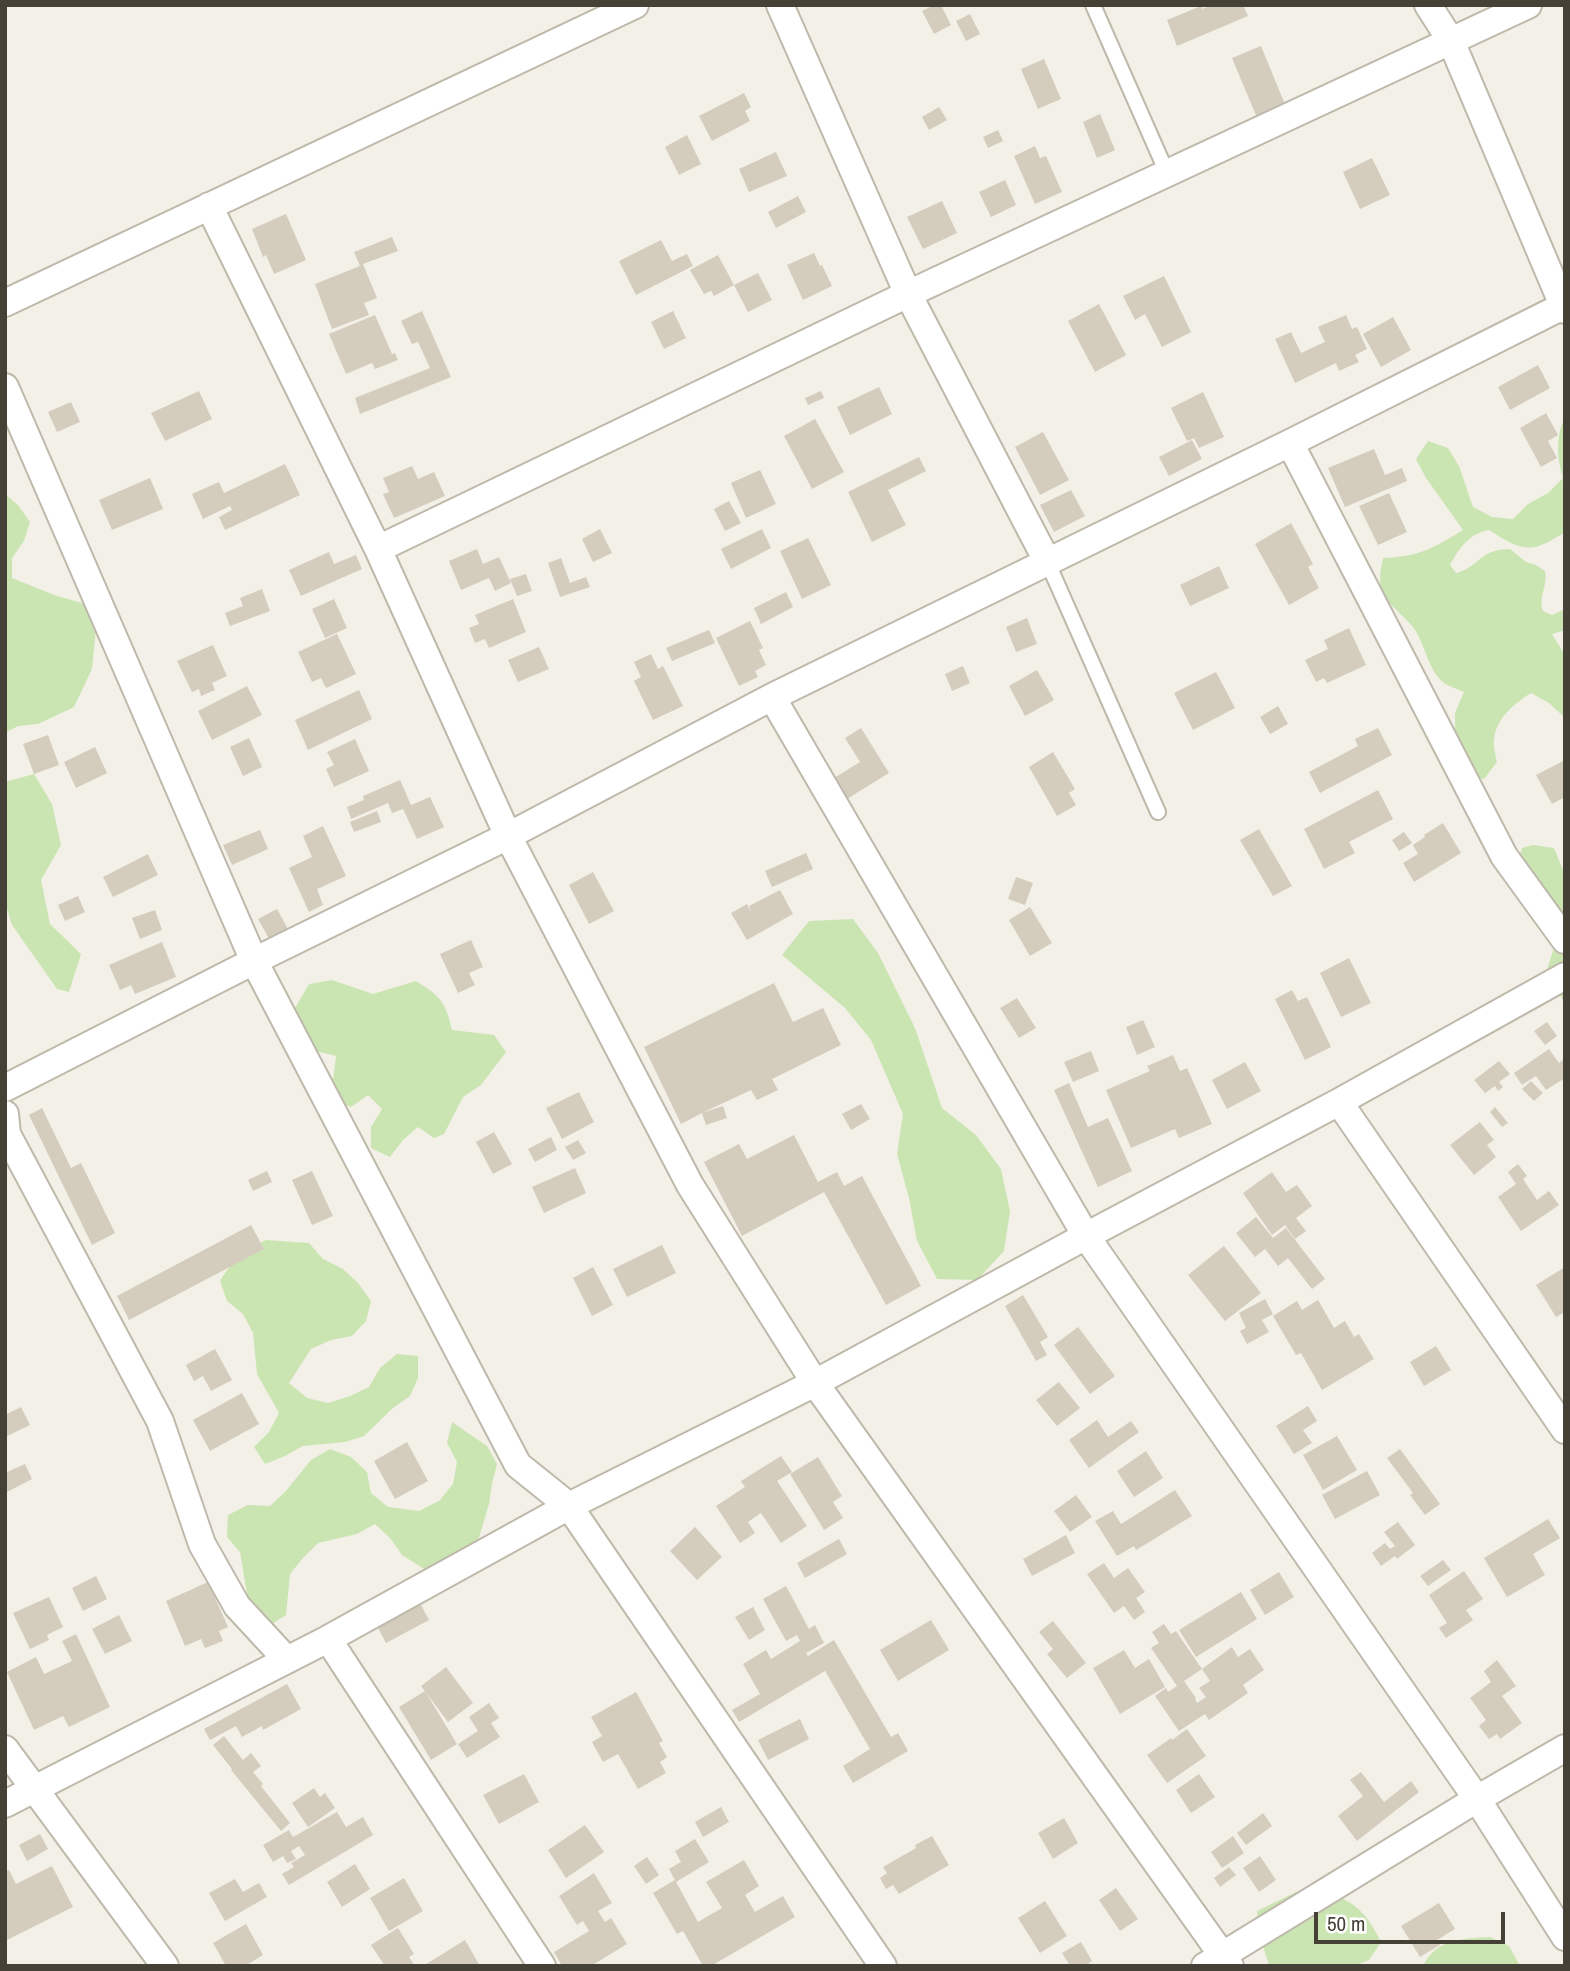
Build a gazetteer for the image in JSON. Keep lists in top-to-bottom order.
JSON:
{
  "scale_bar": "50 m"
}
